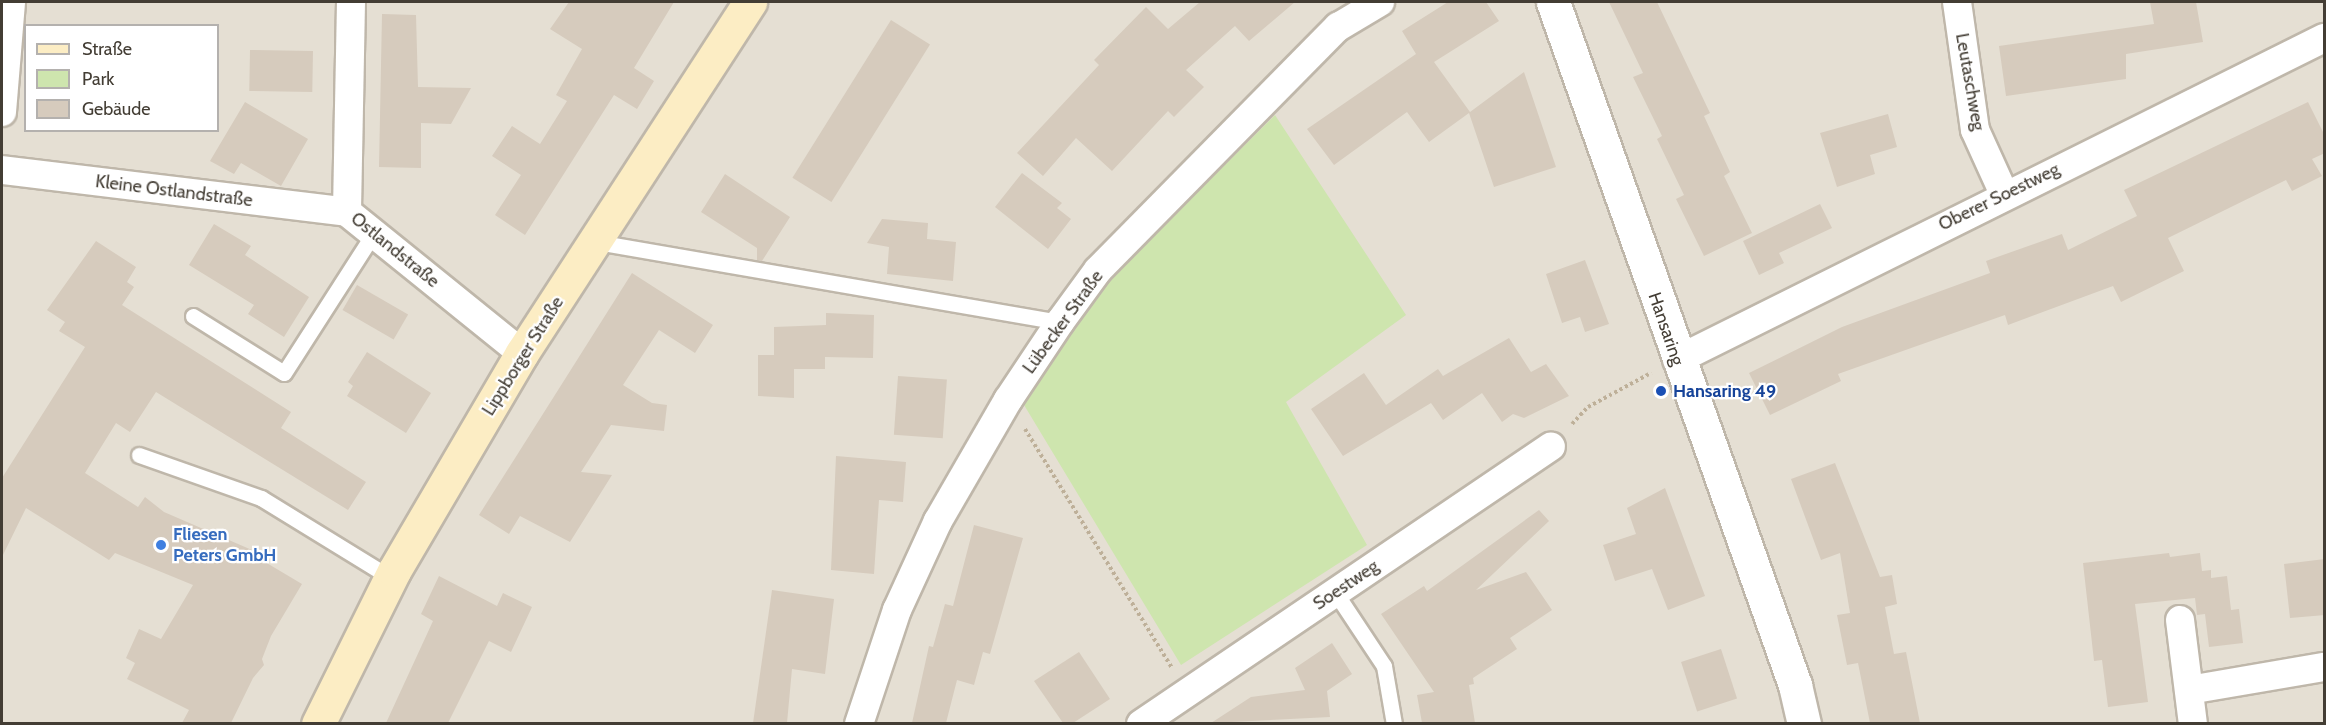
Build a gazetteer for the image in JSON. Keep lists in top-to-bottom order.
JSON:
{
  "streets": {
    "main road": ["Lippborger Straße"],
    "street": [
      "Leutaschweg",
      "Kleine Ostlandstraße",
      "Oberer Soestweg",
      "Ostlandstraße",
      "Lübecker Straße",
      "Hansaring",
      "Soestweg"
    ]
  },
  "crossings": [
    ["Leutaschweg", "Oberer Soestweg"],
    ["Kleine Ostlandstraße", "Ostlandstraße"],
    ["Oberer Soestweg", "Hansaring"],
    ["Ostlandstraße", "Lippborger Straße"]
  ],
  "places": ["Hansaring 49", "Fliesen Peters GmbH"],
  "legend": ["Straße", "Park", "Gebäude"]
}
